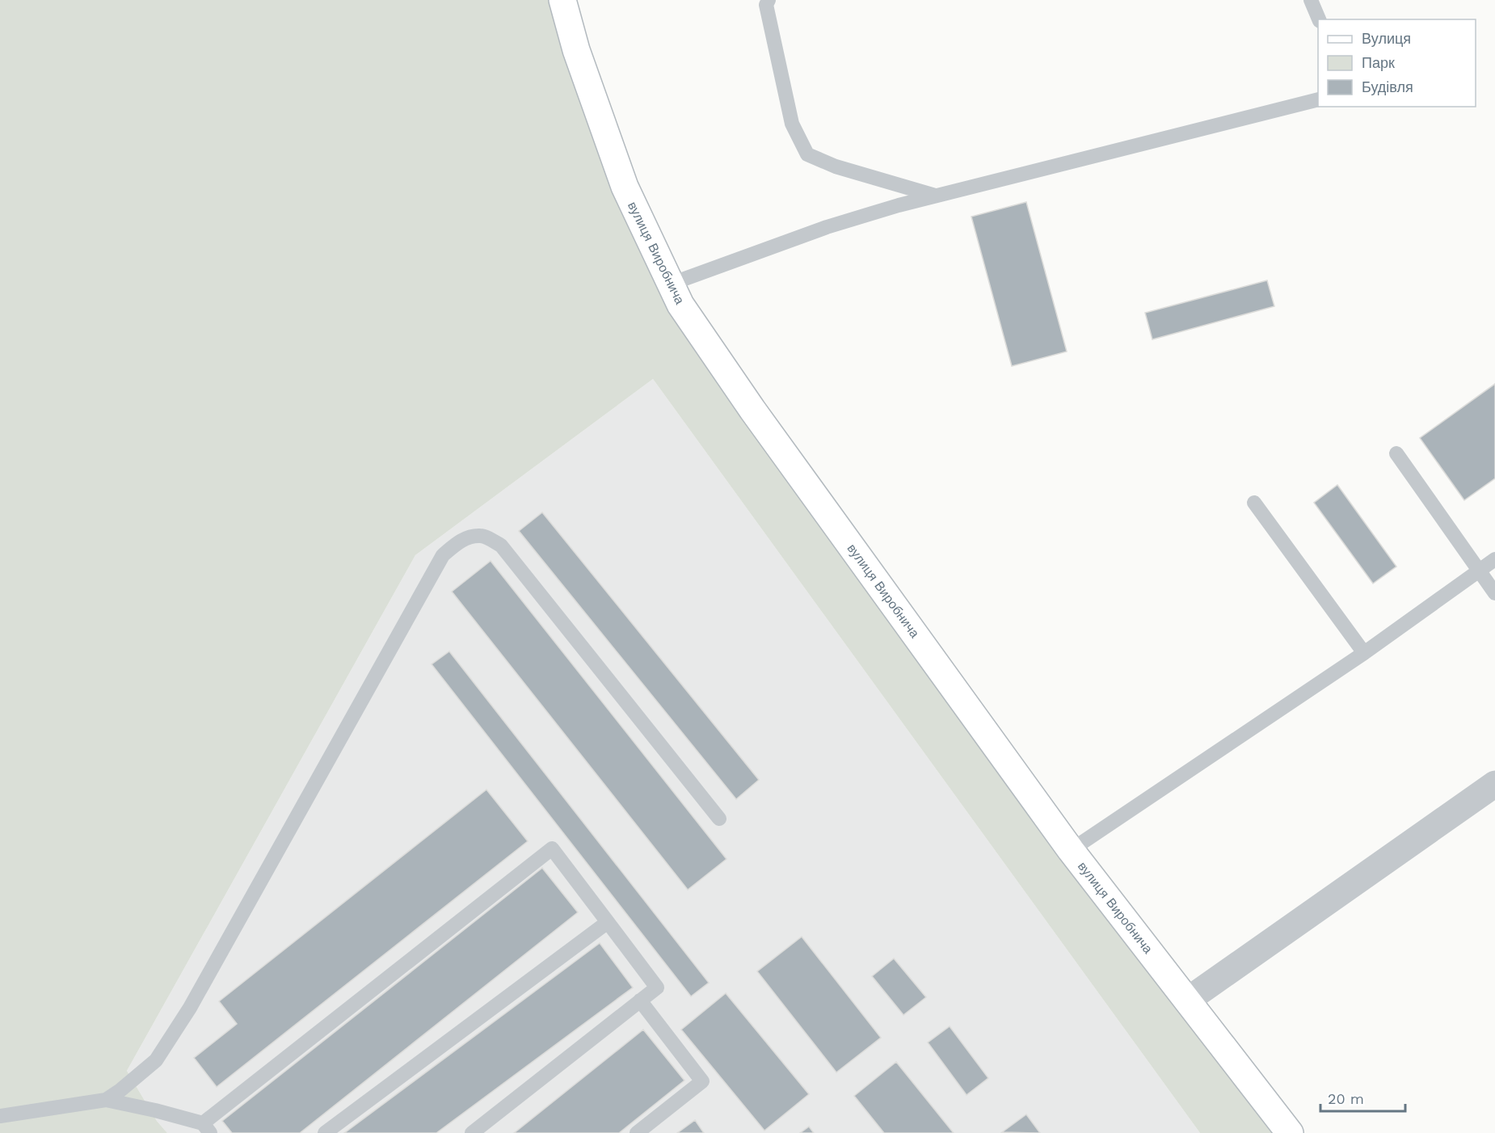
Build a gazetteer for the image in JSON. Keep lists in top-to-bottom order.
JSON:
{
  "streets": {
    "street": ["вулиця Виробнича"]
  },
  "legend": ["Вулиця", "Парк", "Будівля"],
  "scale_bar": "20 m"
}
